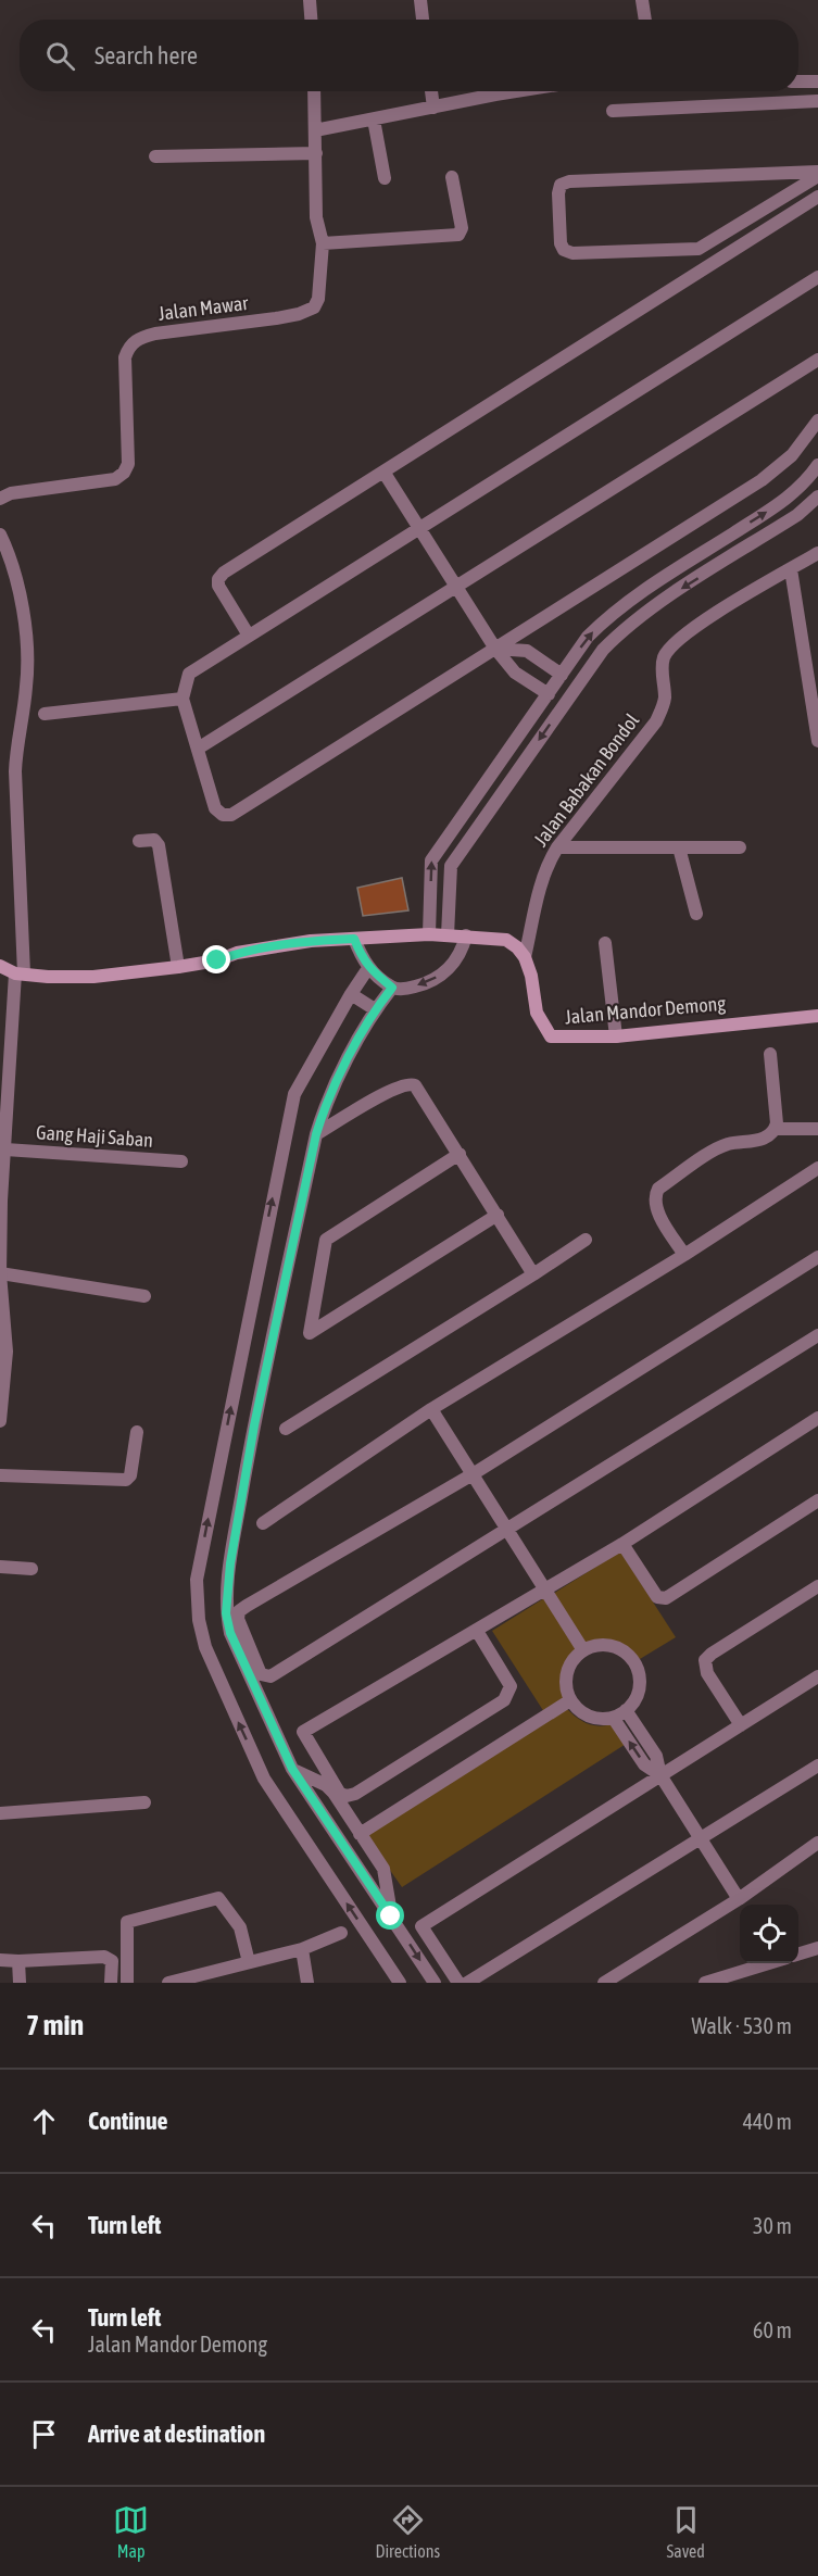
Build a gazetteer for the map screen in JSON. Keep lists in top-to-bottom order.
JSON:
{
  "streets": {
    "main road": ["Jalan Mandor Demong"],
    "street": ["Jalan Mawar", "Jalan Babakan Bondol", "Gang Haji Saban"]
  },
  "crossings": [
    ["Jalan Babakan Bondol", "Jalan Mandor Demong"]
  ],
  "page": {
    "search": "Search here",
    "heading": ["7 min", "Walk · 530 m"],
    "list": [
      ["Continue", "440 m"],
      ["Turn left", "30 m"],
      ["Turn left", "Jalan Mandor Demong", "60 m"],
      "Arrive at destination"
    ],
    "nav": ["Map", "Directions", "Saved"]
  }
}
